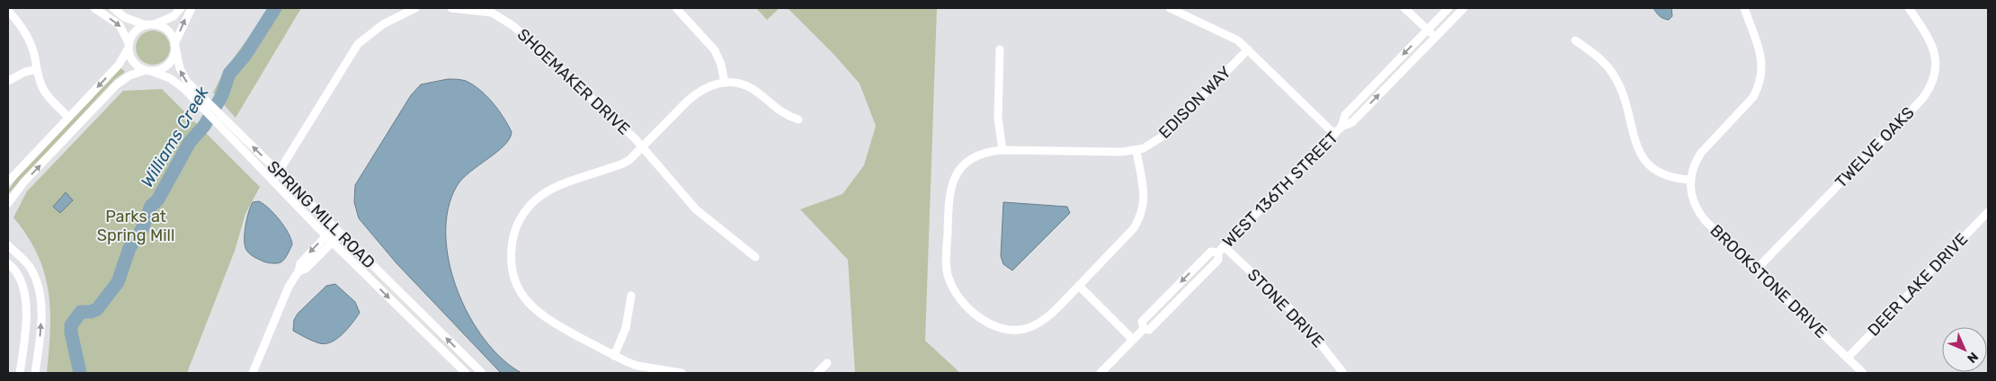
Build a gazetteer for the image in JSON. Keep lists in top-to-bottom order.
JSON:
{
  "streets": {
    "street": [
      "SHOEMAKER DRIVE",
      "EDISON WAY",
      "TWELVE OAKS",
      "WEST 136TH STREET",
      "SPRING MILL ROAD",
      "BROOKSTONE DRIVE",
      "DEER LAKE DRIVE",
      "STONE DRIVE"
    ]
  },
  "crossings": [
    ["TWELVE OAKS", "BROOKSTONE DRIVE"],
    ["WEST 136TH STREET", "STONE DRIVE"],
    ["BROOKSTONE DRIVE", "DEER LAKE DRIVE"]
  ],
  "water": ["Williams Creek"],
  "parks": ["Parks at Spring Mill"],
  "north": "bottom right"
}
